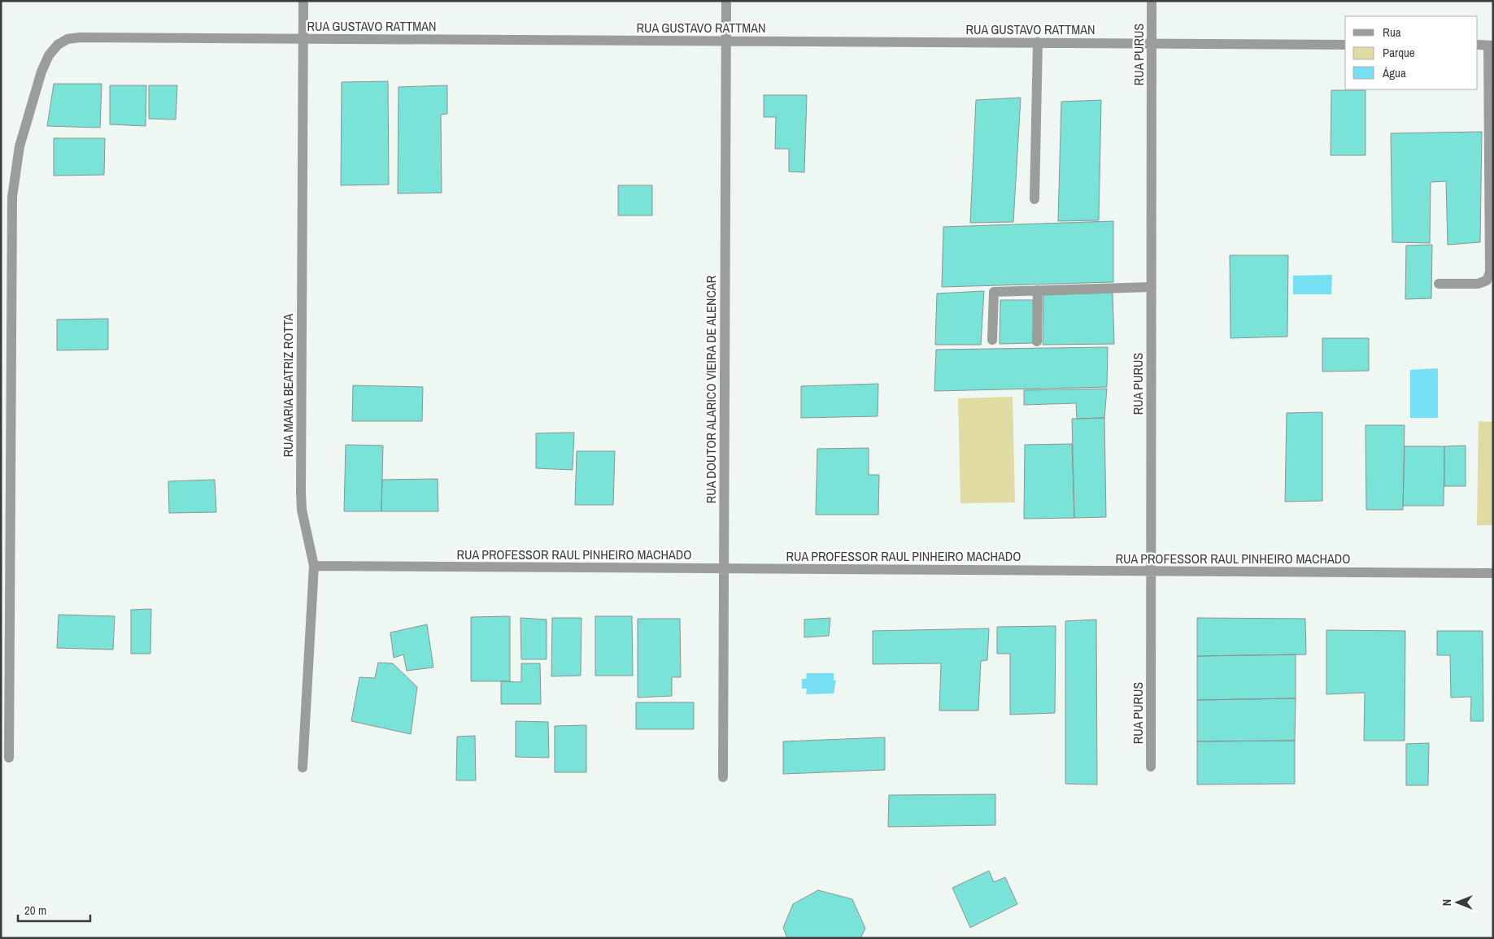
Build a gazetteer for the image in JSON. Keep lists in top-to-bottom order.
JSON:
{
  "streets": {
    "street": [
      "RUA GUSTAVO RATTMAN",
      "RUA PURUS",
      "RUA MARIA BEATRIZ ROTTA",
      "RUA DOUTOR ALARICO VIEIRA DE ALENCAR",
      "RUA PROFESSOR RAUL PINHEIRO MACHADO"
    ]
  },
  "crossings": [
    ["RUA GUSTAVO RATTMAN", "RUA PURUS"],
    ["RUA GUSTAVO RATTMAN", "RUA MARIA BEATRIZ ROTTA"],
    ["RUA GUSTAVO RATTMAN", "RUA DOUTOR ALARICO VIEIRA DE ALENCAR"],
    ["RUA PURUS", "RUA PROFESSOR RAUL PINHEIRO MACHADO"],
    ["RUA MARIA BEATRIZ ROTTA", "RUA PROFESSOR RAUL PINHEIRO MACHADO"],
    ["RUA DOUTOR ALARICO VIEIRA DE ALENCAR", "RUA PROFESSOR RAUL PINHEIRO MACHADO"]
  ],
  "legend": ["Rua", "Parque", "Água"],
  "scale_bar": "20 m",
  "north": "left"
}
